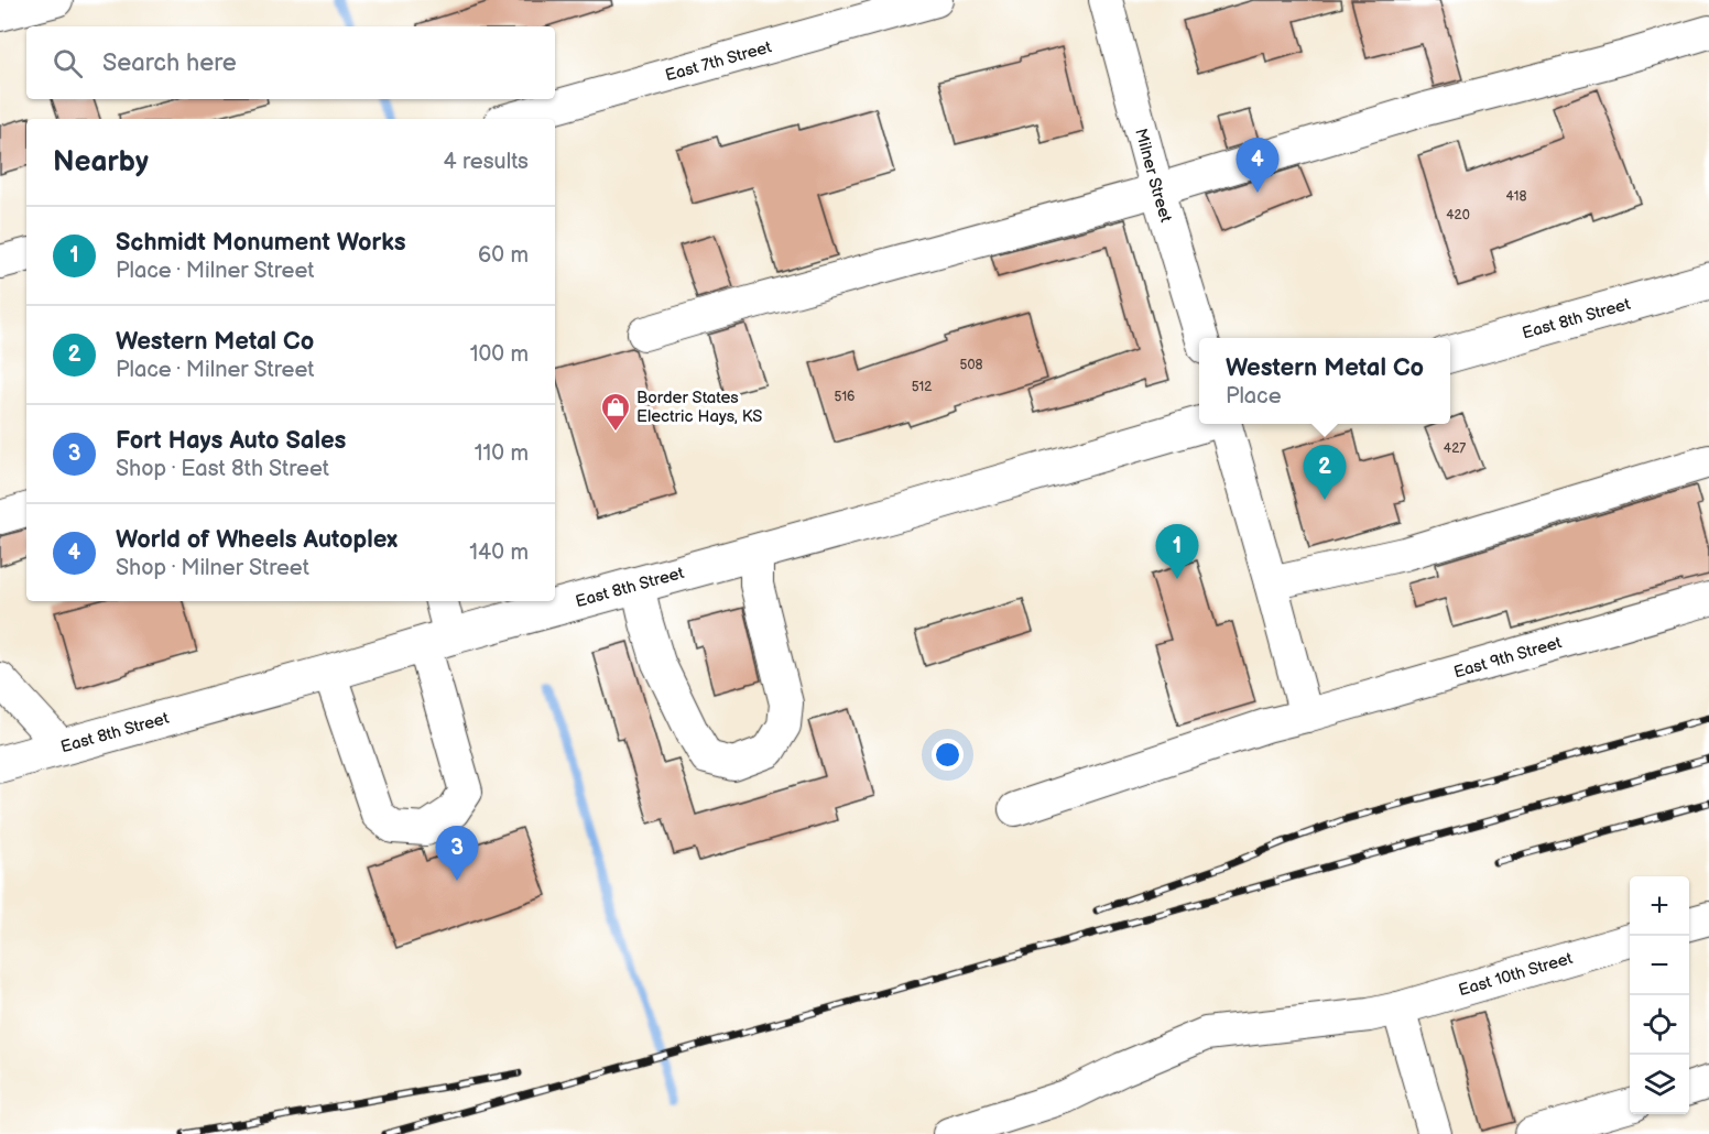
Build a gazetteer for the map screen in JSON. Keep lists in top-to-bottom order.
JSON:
{
  "streets": {
    "main road": ["East 8th Street"],
    "street": [
      "East 7th Street",
      "Milner Street",
      "East 9th Street",
      "East 10th Street"
    ]
  },
  "places": {
    "shop": ["Border States Electric Hays, KS"]
  },
  "house_numbers": [
    "418",
    "420",
    "508",
    "512",
    "516",
    "427"
  ],
  "page": {
    "search": "Search here",
    "heading": ["Nearby", "4 results"],
    "pins": [
      "4",
      "2",
      "1",
      "3"
    ],
    "list": [
      {
        "mark": "1",
        "name": "Schmidt Monument Works",
        "note": "Place · Milner Street",
        "value": "60 m"
      },
      {
        "mark": "2",
        "name": "Western Metal Co",
        "note": "Place · Milner Street",
        "value": "100 m"
      },
      {
        "mark": "3",
        "name": "Fort Hays Auto Sales",
        "note": "Shop · East 8th Street",
        "value": "110 m"
      },
      {
        "mark": "4",
        "name": "World of Wheels Autoplex",
        "note": "Shop · Milner Street",
        "value": "140 m"
      }
    ],
    "popup": ["Western Metal Co", "Place"],
    "map_buttons": ["+", "−"]
  }
}
